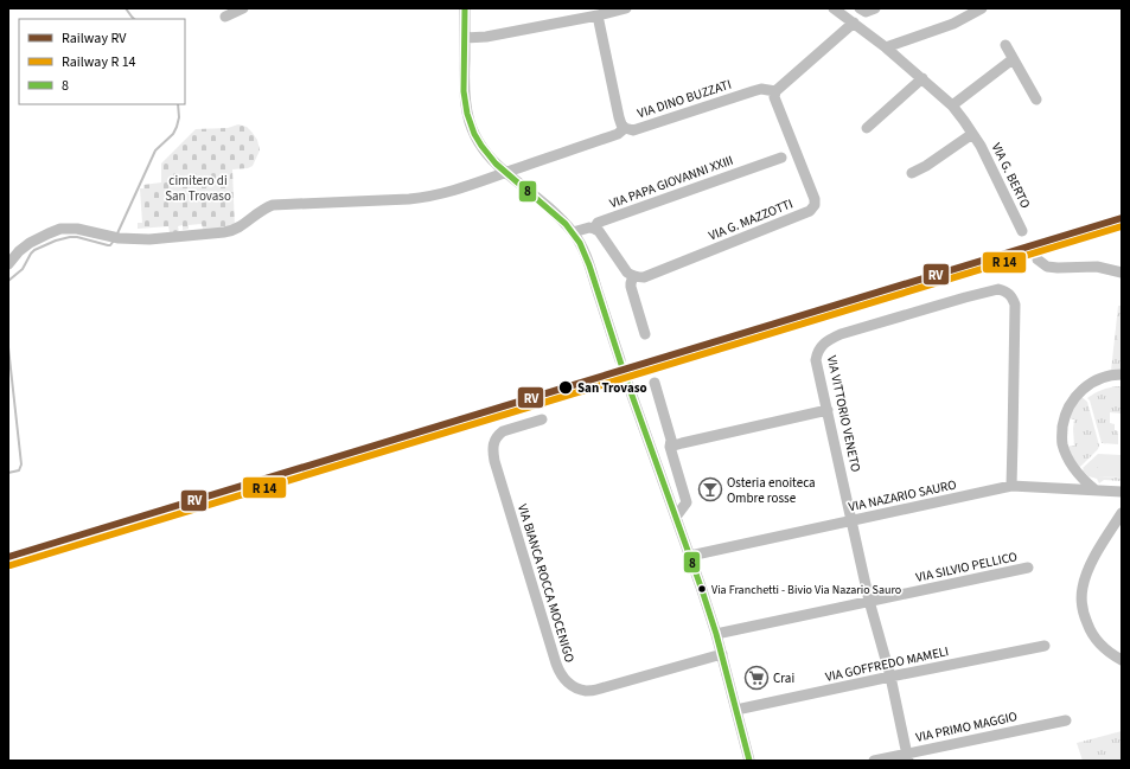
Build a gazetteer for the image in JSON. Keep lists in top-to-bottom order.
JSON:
{
  "streets": {
    "street": [
      "VIA DINO BUZZATI",
      "VIA G. BERTO",
      "VIA PAPA GIOVANNI XXIII",
      "VIA G. MAZZOTTI",
      "VIA VITTORIO VENETO",
      "VIA NAZARIO SAURO",
      "VIA SILVIO PELLICO",
      "VIA BIANCA ROCCA MOCENIGO",
      "VIA GOFFREDO MAMELI",
      "VIA PRIMO MAGGIO"
    ]
  },
  "crossings": [
    ["VIA DINO BUZZATI", "VIA G. MAZZOTTI"],
    ["VIA VITTORIO VENETO", "VIA NAZARIO SAURO"],
    ["VIA VITTORIO VENETO", "VIA SILVIO PELLICO"],
    ["VIA VITTORIO VENETO", "VIA GOFFREDO MAMELI"],
    ["VIA VITTORIO VENETO", "VIA PRIMO MAGGIO"]
  ],
  "parks": ["cimitero di San Trovaso"],
  "places": {
    "other": ["San Trovaso", "Via Franchetti - Bivio Via Nazario Sauro"],
    "bar": ["Osteria enoiteca Ombre rosse"],
    "supermarket": ["Crai"]
  },
  "lines": ["transit line 8", "rail line RV"],
  "legend": ["Railway RV", "Railway R 14", "8"]
}
